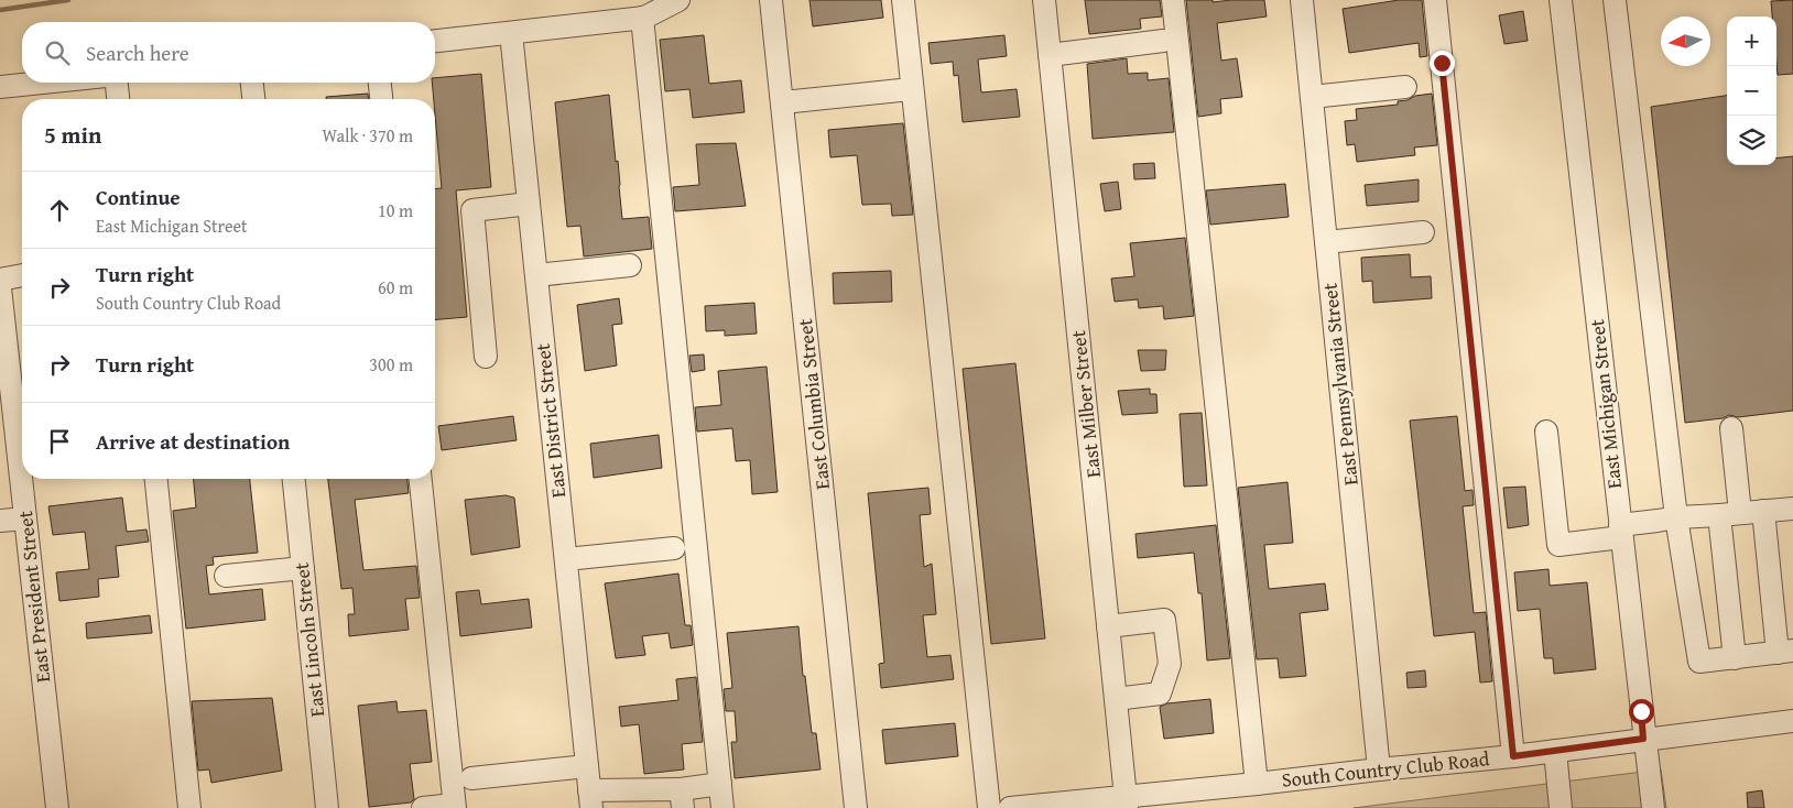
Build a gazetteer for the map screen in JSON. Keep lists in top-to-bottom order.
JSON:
{
  "streets": {
    "street": [
      "East Pennsylvania Street",
      "East Columbia Street",
      "East Milber Street",
      "East Michigan Street",
      "East District Street",
      "East President Street",
      "East Lincoln Street",
      "South Country Club Road"
    ]
  },
  "crossings": [
    ["East Pennsylvania Street", "South Country Club Road"],
    ["East Milber Street", "South Country Club Road"],
    ["East Michigan Street", "South Country Club Road"]
  ],
  "north": "left",
  "page": {
    "map_buttons": ["+", "−"],
    "search": "Search here",
    "heading": ["5 min", "Walk · 370 m"],
    "list": [
      ["Continue", "East Michigan Street", "10 m"],
      ["Turn right", "South Country Club Road", "60 m"],
      ["Turn right", "300 m"],
      "Arrive at destination"
    ]
  }
}
